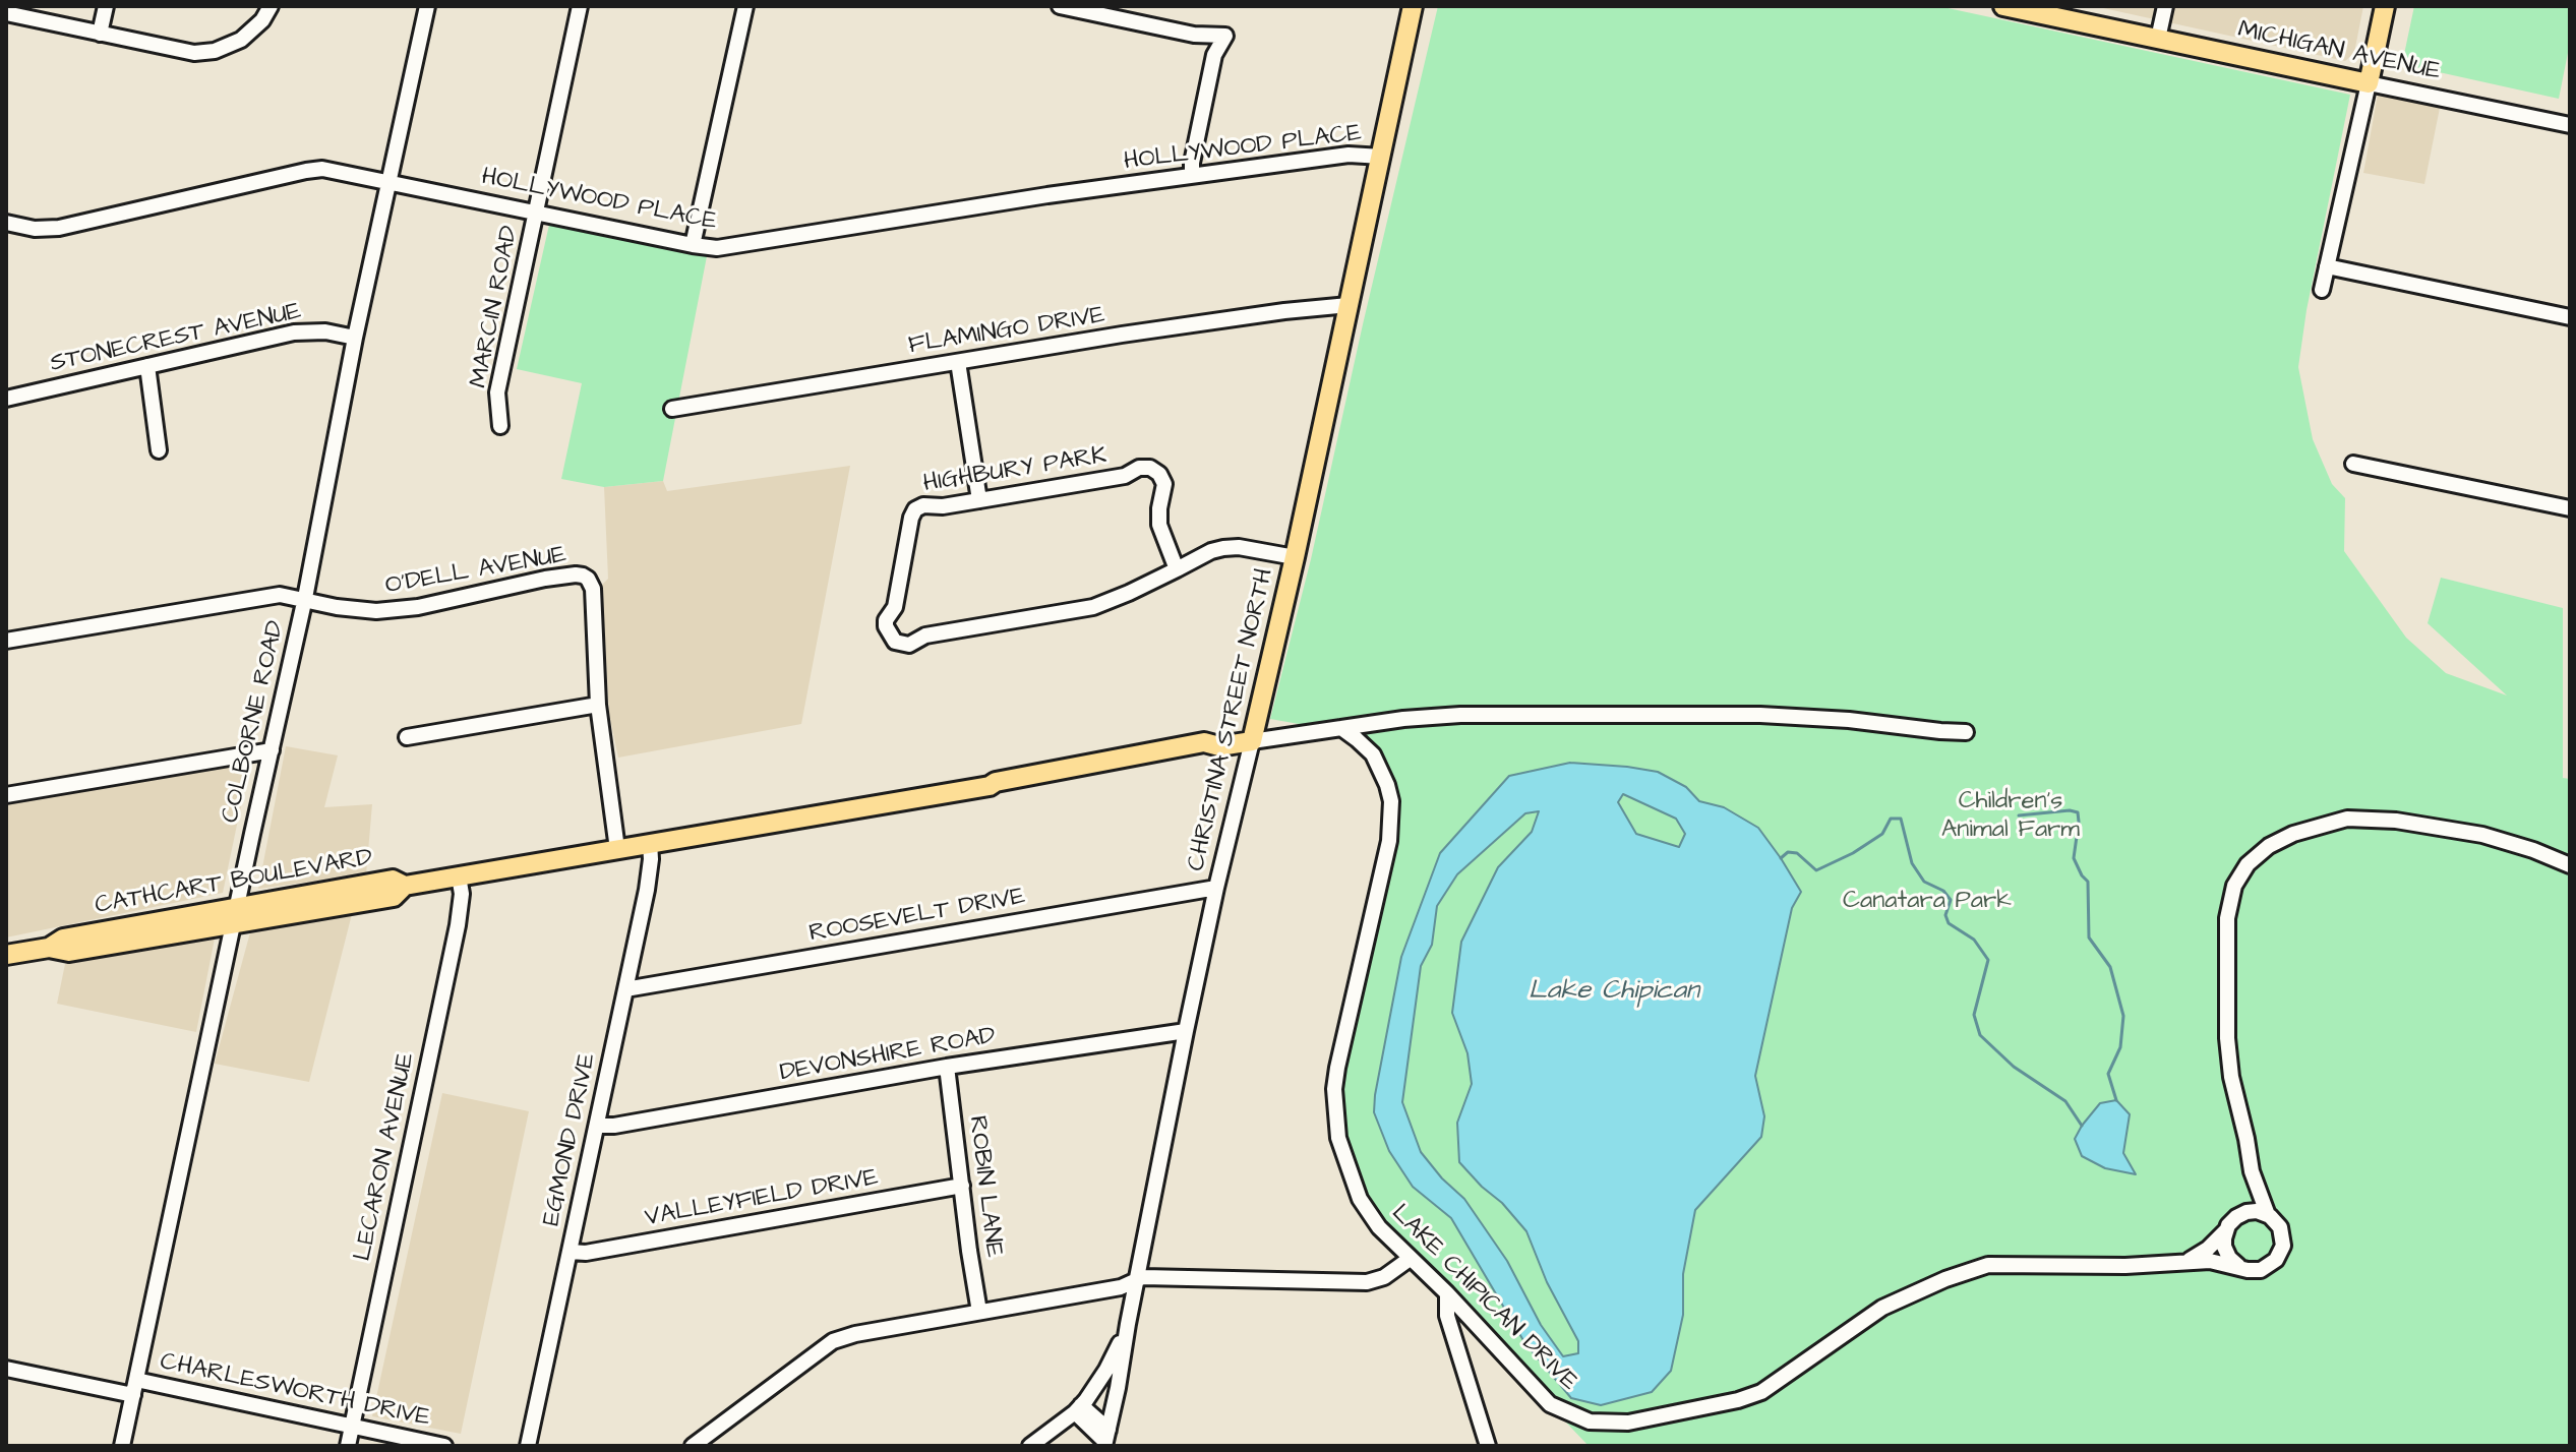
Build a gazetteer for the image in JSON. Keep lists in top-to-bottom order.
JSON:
{
  "streets": {
    "main road": ["MICHIGAN AVENUE", "CHRISTINA STREET NORTH", "CATHCART BOULEVARD"],
    "street": [
      "HOLLYWOOD PLACE",
      "MARCIN ROAD",
      "FLAMINGO DRIVE",
      "STONECREST AVENUE",
      "HIGHBURY PARK",
      "O'DELL AVENUE",
      "COLBORNE ROAD",
      "ROOSEVELT DRIVE",
      "DEVONSHIRE ROAD",
      "EGMOND DRIVE",
      "LECARON AVENUE",
      "ROBIN LANE",
      "VALLEYFIELD DRIVE",
      "LAKE CHIPICAN DRIVE",
      "CHARLESWORTH DRIVE"
    ]
  },
  "crossings": [
    ["HOLLYWOOD PLACE", "MARCIN ROAD"],
    ["HOLLYWOOD PLACE", "CHRISTINA STREET NORTH"],
    ["HOLLYWOOD PLACE", "COLBORNE ROAD"],
    ["FLAMINGO DRIVE", "CHRISTINA STREET NORTH"],
    ["STONECREST AVENUE", "COLBORNE ROAD"],
    ["HIGHBURY PARK", "CHRISTINA STREET NORTH"],
    ["O'DELL AVENUE", "COLBORNE ROAD"],
    ["CHRISTINA STREET NORTH", "CATHCART BOULEVARD"],
    ["CHRISTINA STREET NORTH", "ROOSEVELT DRIVE"],
    ["CHRISTINA STREET NORTH", "DEVONSHIRE ROAD"],
    ["COLBORNE ROAD", "CATHCART BOULEVARD"],
    ["COLBORNE ROAD", "CHARLESWORTH DRIVE"],
    ["CATHCART BOULEVARD", "EGMOND DRIVE"],
    ["CATHCART BOULEVARD", "LECARON AVENUE"],
    ["ROOSEVELT DRIVE", "EGMOND DRIVE"],
    ["DEVONSHIRE ROAD", "EGMOND DRIVE"],
    ["DEVONSHIRE ROAD", "ROBIN LANE"],
    ["EGMOND DRIVE", "VALLEYFIELD DRIVE"],
    ["LECARON AVENUE", "CHARLESWORTH DRIVE"],
    ["ROBIN LANE", "VALLEYFIELD DRIVE"]
  ],
  "water": ["Lake Chipican"],
  "parks": ["Children's Animal Farm", "Canatara Park"]
}
